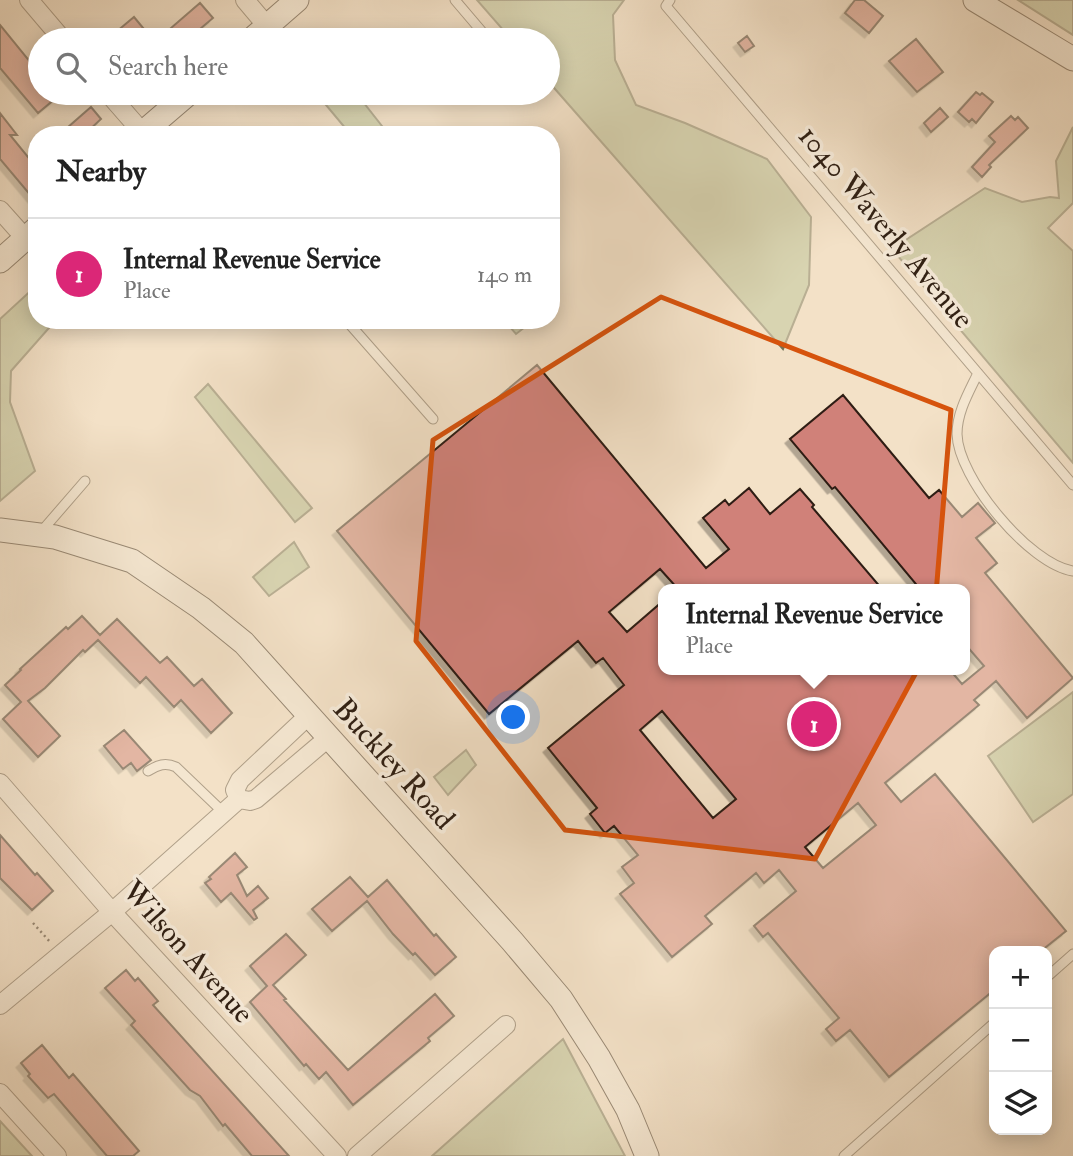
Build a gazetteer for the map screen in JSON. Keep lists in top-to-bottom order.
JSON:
{
  "streets": {
    "street": ["Buckley Road", "Wilson Avenue"],
    "lane": ["1040 Waverly Avenue"]
  },
  "page": {
    "search": "Search here",
    "heading": "Nearby",
    "list": [
      {
        "mark": "1",
        "name": "Internal Revenue Service",
        "note": "Place",
        "value": "140 m"
      }
    ],
    "popup": ["Internal Revenue Service", "Place"],
    "pins": "1",
    "map_buttons": ["+", "−"]
  }
}
